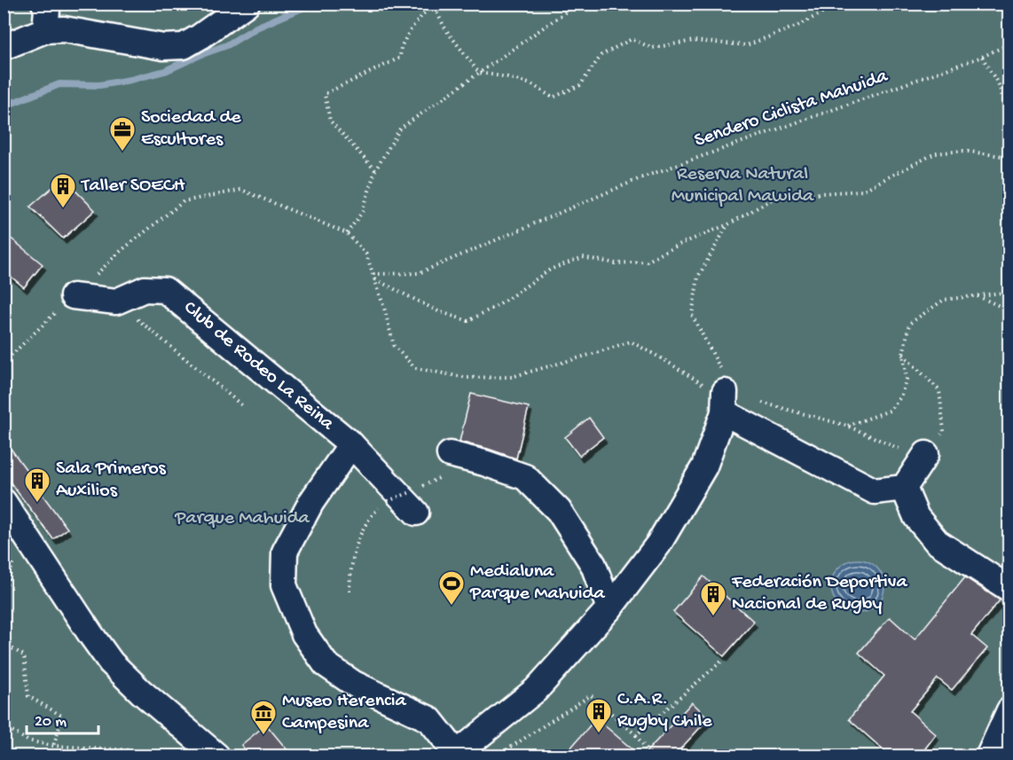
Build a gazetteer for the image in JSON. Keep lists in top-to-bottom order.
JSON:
{
  "streets": {
    "street": ["Club de Rodeo La Reina"],
    "path": ["Sendero Ciclista Mahuida"]
  },
  "parks": ["Reserva Natural Municipal Mawida", "Parque Mahuida"],
  "places": {
    "office": ["Sociedad de Escultores"],
    "building": [
      "Taller SOECH",
      "Sala Primeros Auxilios",
      "Federación Deportiva Nacional de Rugby",
      "C.A.R. Rugby Chile"
    ],
    "sports": ["Medialuna Parque Mahuida"],
    "museum": ["Museo Herencia Campesina"]
  },
  "scale_bar": "20 m"
}
